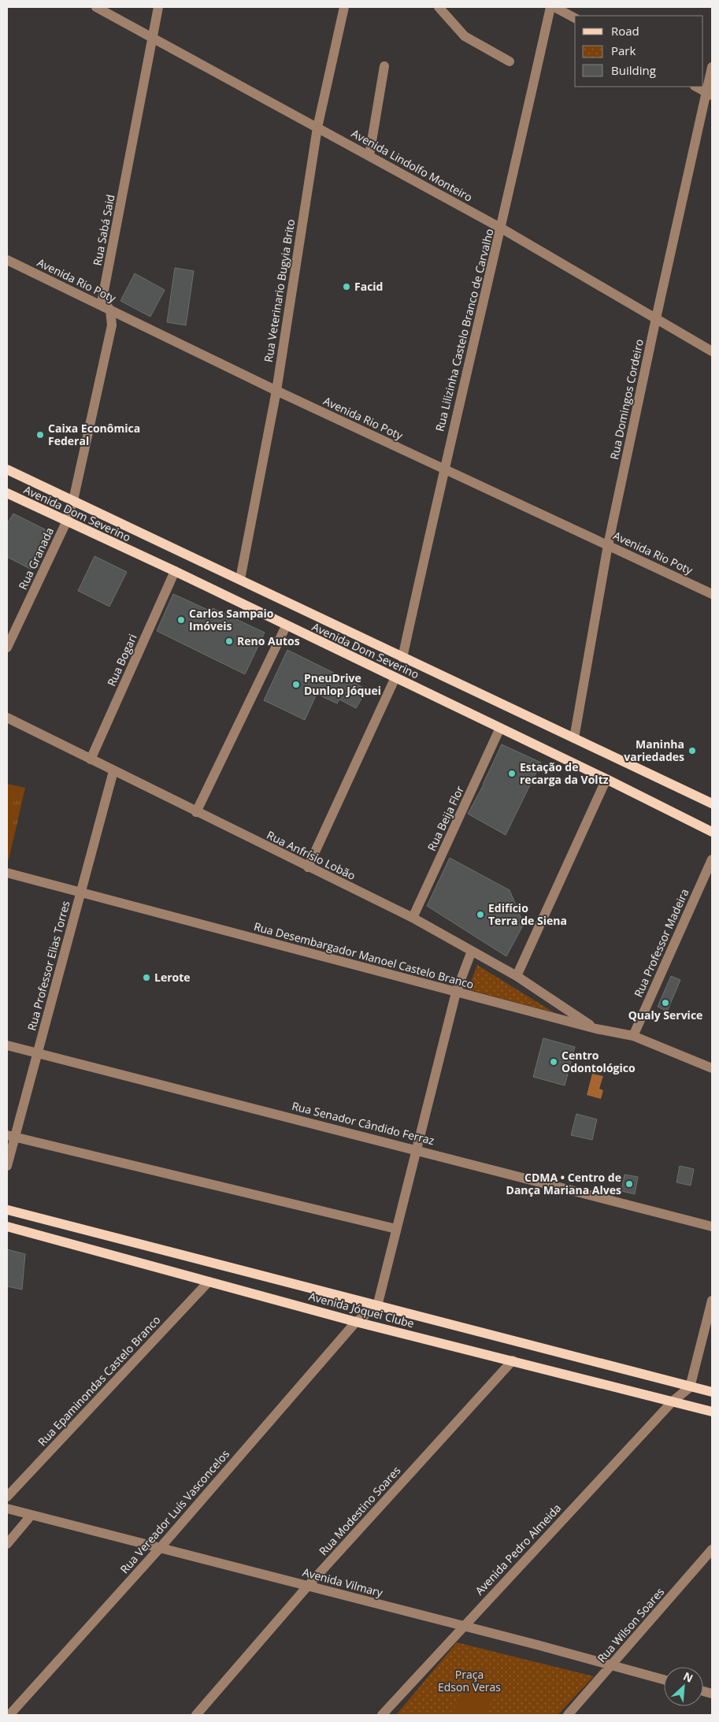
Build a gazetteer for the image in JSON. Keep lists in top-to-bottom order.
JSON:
{
  "streets": {
    "main road": ["Avenida Dom Severino", "Avenida Jóquei Clube"],
    "street": [
      "Avenida Lindolfo Monteiro",
      "Rua Sabá Said",
      "Avenida Rio Poty",
      "Rua Veterinario Bugyia Brito",
      "Rua Lilizinha Castelo Branco de Carvalho",
      "Rua Domingos Cordeiro",
      "Rua Granada",
      "Rua Bogari",
      "Rua Beija Flor",
      "Rua Anfrísio Lobão",
      "Rua Professor Madeira",
      "Rua Desembargador Manoel Castelo Branco",
      "Rua Professor Elias Torres",
      "Rua Senador Cândido Ferraz",
      "Rua Epaminondas Castelo Branco",
      "Rua Modestino Soares",
      "Rua Vereador Luís Vasconcelos",
      "Avenida Pedro Almeida",
      "Avenida Vilmary",
      "Rua Wilson Soares"
    ]
  },
  "crossings": [
    ["Avenida Lindolfo Monteiro", "Rua Sabá Said"],
    ["Avenida Lindolfo Monteiro", "Rua Veterinario Bugyia Brito"],
    ["Avenida Lindolfo Monteiro", "Rua Lilizinha Castelo Branco de Carvalho"],
    ["Avenida Lindolfo Monteiro", "Rua Domingos Cordeiro"],
    ["Rua Sabá Said", "Avenida Rio Poty"],
    ["Rua Sabá Said", "Avenida Dom Severino"],
    ["Rua Sabá Said", "Rua Granada"],
    ["Avenida Rio Poty", "Rua Veterinario Bugyia Brito"],
    ["Avenida Rio Poty", "Rua Lilizinha Castelo Branco de Carvalho"],
    ["Avenida Rio Poty", "Rua Domingos Cordeiro"],
    ["Rua Veterinario Bugyia Brito", "Avenida Dom Severino"],
    ["Rua Lilizinha Castelo Branco de Carvalho", "Avenida Dom Severino"],
    ["Rua Domingos Cordeiro", "Avenida Dom Severino"],
    ["Avenida Dom Severino", "Rua Granada"],
    ["Avenida Dom Severino", "Rua Bogari"],
    ["Avenida Dom Severino", "Rua Beija Flor"],
    ["Rua Bogari", "Rua Anfrísio Lobão"],
    ["Rua Beija Flor", "Rua Anfrísio Lobão"],
    ["Rua Anfrísio Lobão", "Rua Desembargador Manoel Castelo Branco"],
    ["Rua Anfrísio Lobão", "Rua Professor Elias Torres"],
    ["Rua Professor Madeira", "Rua Desembargador Manoel Castelo Branco"],
    ["Rua Desembargador Manoel Castelo Branco", "Rua Professor Elias Torres"],
    ["Rua Professor Elias Torres", "Rua Senador Cândido Ferraz"],
    ["Avenida Jóquei Clube", "Rua Epaminondas Castelo Branco"],
    ["Avenida Jóquei Clube", "Rua Modestino Soares"],
    ["Avenida Jóquei Clube", "Rua Vereador Luís Vasconcelos"],
    ["Avenida Jóquei Clube", "Avenida Pedro Almeida"],
    ["Rua Modestino Soares", "Avenida Vilmary"],
    ["Rua Vereador Luís Vasconcelos", "Avenida Vilmary"],
    ["Avenida Pedro Almeida", "Avenida Vilmary"],
    ["Avenida Vilmary", "Rua Wilson Soares"]
  ],
  "parks": ["Praça Edson Veras"],
  "places": [
    "Facid",
    "Caixa Econômica Federal",
    "Carlos Sampaio Imóveis",
    "Reno Autos",
    "PneuDrive Dunlop Jóquei",
    "Maninha variedades",
    "Estação de recarga da Voltz",
    "Edifício Terra de Siena",
    "Lerote",
    "Qualy Service",
    "Centro Odontológico",
    "CDMA • Centro de Dança Mariana Alves"
  ],
  "legend": ["Road", "Park", "Building"],
  "north": "top right"
}
